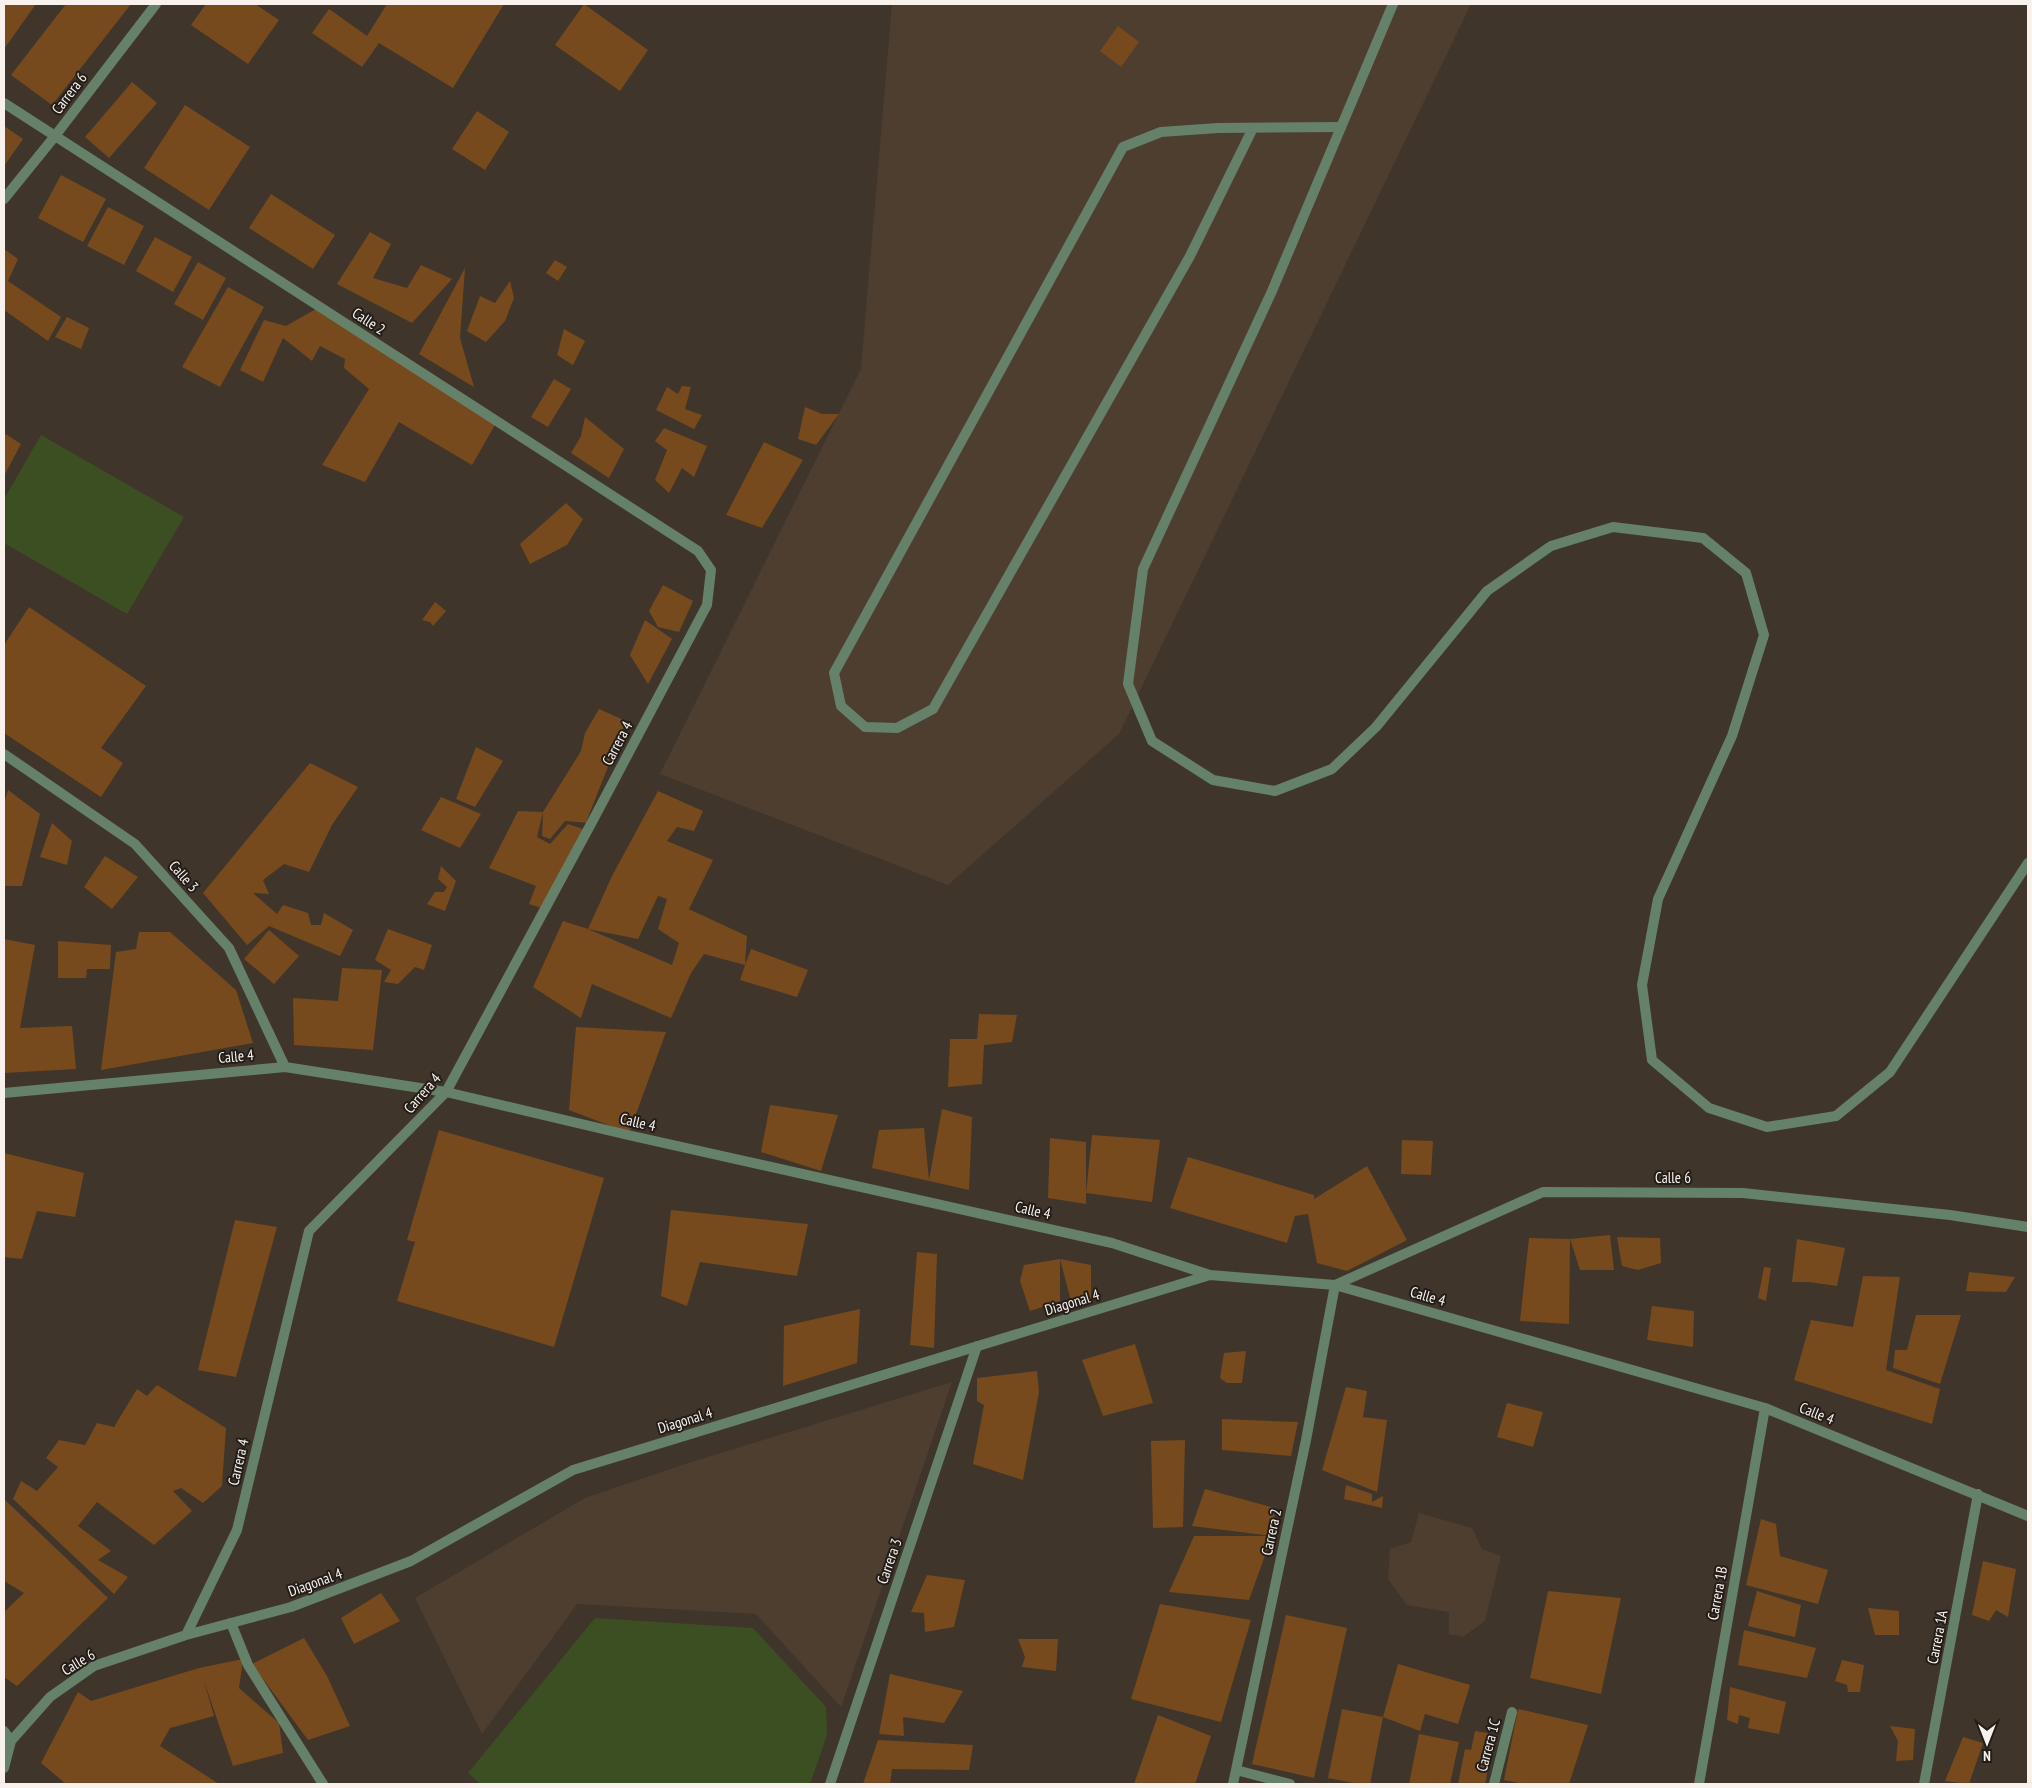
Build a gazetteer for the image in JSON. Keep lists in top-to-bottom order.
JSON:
{
  "streets": {
    "street": [
      "Carrera 6",
      "Calle 2",
      "Carrera 4",
      "Calle 3",
      "Calle 4",
      "Calle 6",
      "Diagonal 4",
      "Carrera 2",
      "Carrera 3",
      "Carrera 1B",
      "Carrera 1A",
      "Carrera 1C"
    ]
  },
  "crossings": [
    ["Carrera 6", "Calle 2"],
    ["Calle 2", "Carrera 4"],
    ["Carrera 4", "Calle 4"],
    ["Carrera 4", "Calle 6"],
    ["Carrera 4", "Diagonal 4"],
    ["Calle 3", "Calle 4"],
    ["Calle 4", "Calle 6"],
    ["Calle 4", "Diagonal 4"],
    ["Calle 4", "Carrera 2"],
    ["Calle 4", "Carrera 1B"],
    ["Calle 4", "Carrera 1A"],
    ["Calle 6", "Diagonal 4"],
    ["Calle 6", "Carrera 2"],
    ["Diagonal 4", "Carrera 3"]
  ],
  "north": "bottom"
}
